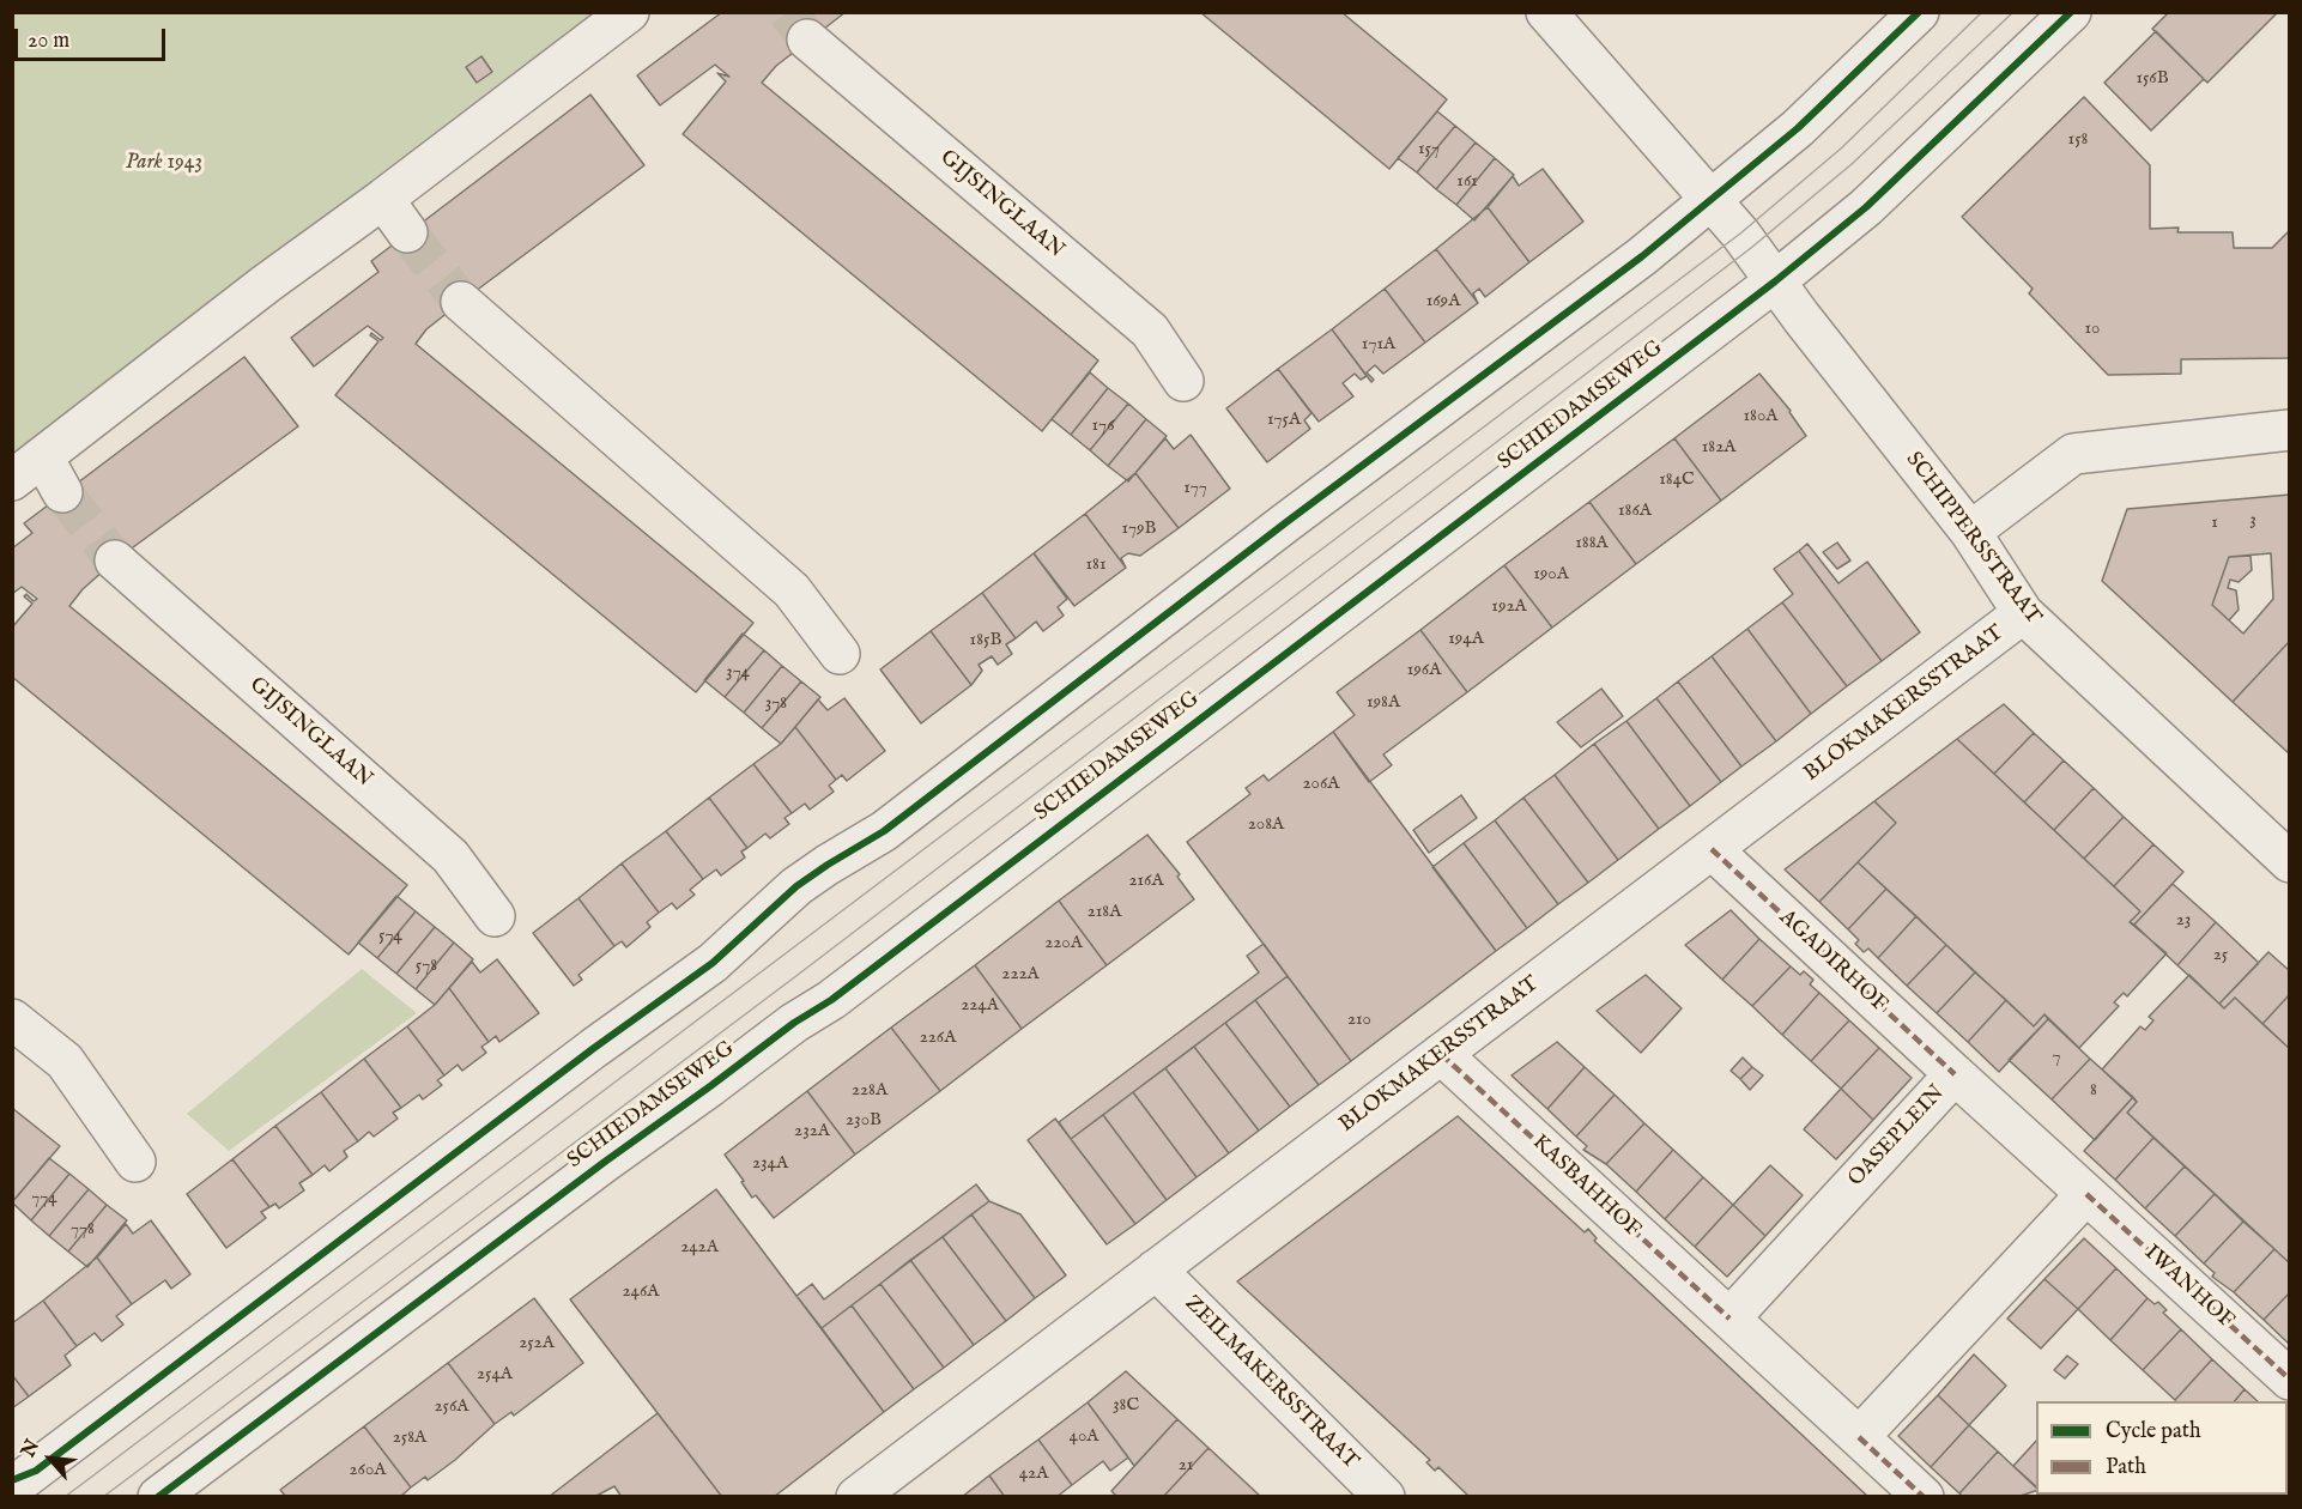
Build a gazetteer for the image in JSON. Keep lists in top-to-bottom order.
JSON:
{
  "streets": {
    "street": [
      "GIJSINGLAAN",
      "SCHIEDAMSEWEG",
      "SCHIPPERSSTRAAT",
      "BLOKMAKERSSTRAAT",
      "AGADIRHOF",
      "OASEPLEIN",
      "KASBAHHOF",
      "IWANHOF",
      "ZEILMAKERSSTRAAT"
    ]
  },
  "crossings": [
    ["SCHIEDAMSEWEG", "SCHIPPERSSTRAAT"],
    ["SCHIPPERSSTRAAT", "BLOKMAKERSSTRAAT"],
    ["BLOKMAKERSSTRAAT", "AGADIRHOF"],
    ["BLOKMAKERSSTRAAT", "KASBAHHOF"],
    ["BLOKMAKERSSTRAAT", "ZEILMAKERSSTRAAT"],
    ["AGADIRHOF", "OASEPLEIN"],
    ["OASEPLEIN", "KASBAHHOF"],
    ["OASEPLEIN", "IWANHOF"]
  ],
  "parks": ["Park 1943"],
  "house_numbers": [
    "156B",
    "158",
    "157",
    "161",
    "169A",
    "10",
    "171A",
    "180A",
    "175A",
    "176",
    "182A",
    "184C",
    "177",
    "186A",
    "3",
    "1",
    "179B",
    "188A",
    "181",
    "190A",
    "192A",
    "194A",
    "185B",
    "196A",
    "374",
    "198A",
    "378",
    "206A",
    "208A",
    "216A",
    "218A",
    "23",
    "574",
    "220A",
    "25",
    "578",
    "222A",
    "224A",
    "210",
    "226A",
    "7",
    "228A",
    "8",
    "230B",
    "232A",
    "234A",
    "774",
    "778",
    "242A",
    "246A",
    "252A",
    "254A",
    "38C",
    "256A",
    "40A",
    "258A",
    "21",
    "260A",
    "42A"
  ],
  "legend": ["Cycle path", "Path"],
  "scale_bar": "20 m",
  "north": "top left"
}
